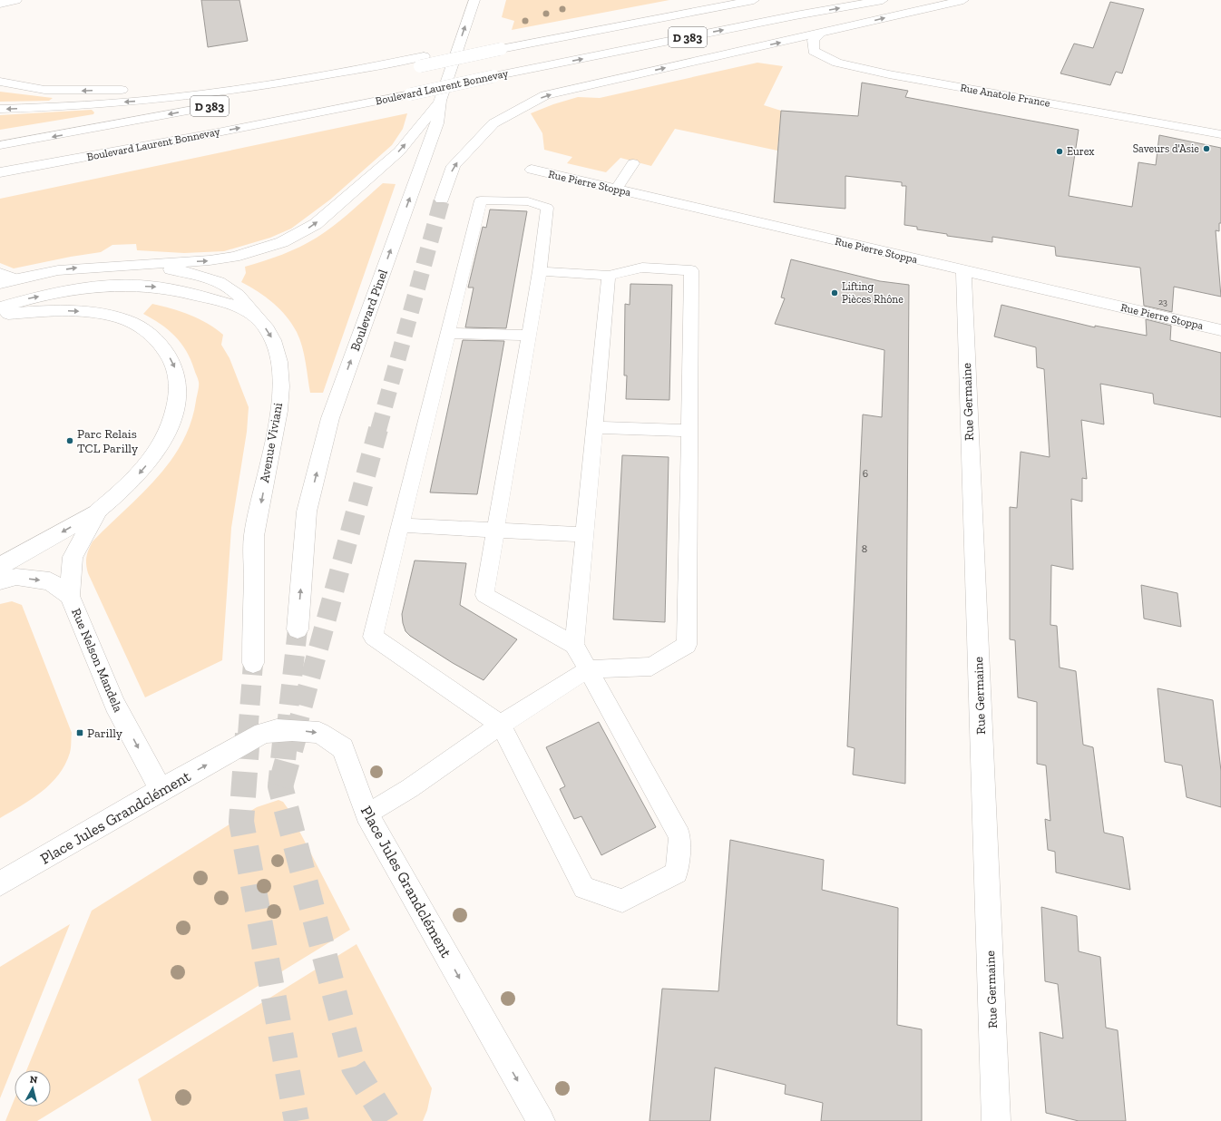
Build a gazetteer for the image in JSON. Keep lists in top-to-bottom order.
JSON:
{
  "streets": {
    "main road": [
      "D 383",
      "Boulevard Laurent Bonnevay",
      "Rue Anatole France",
      "Rue Pierre Stoppa",
      "Boulevard Pinel",
      "Rue Germaine",
      "Avenue Viviani",
      "Rue Nelson Mandela",
      "Place Jules Grandclément"
    ]
  },
  "crossings": [
    ["Rue Pierre Stoppa", "Rue Germaine"],
    ["Rue Nelson Mandela", "Place Jules Grandclément"]
  ],
  "one_way": [
    "Boulevard Pinel",
    "Avenue Viviani",
    "Rue Nelson Mandela",
    "Place Jules Grandclément"
  ],
  "places": {
    "other": [
      "Saveurs d'Asie",
      "Eurex",
      "Lifting Pièces Rhône",
      "Parc Relais TCL Parilly"
    ],
    "transit": ["Parilly"]
  },
  "house_numbers": ["23", "6", "8"],
  "north": "top"
}
